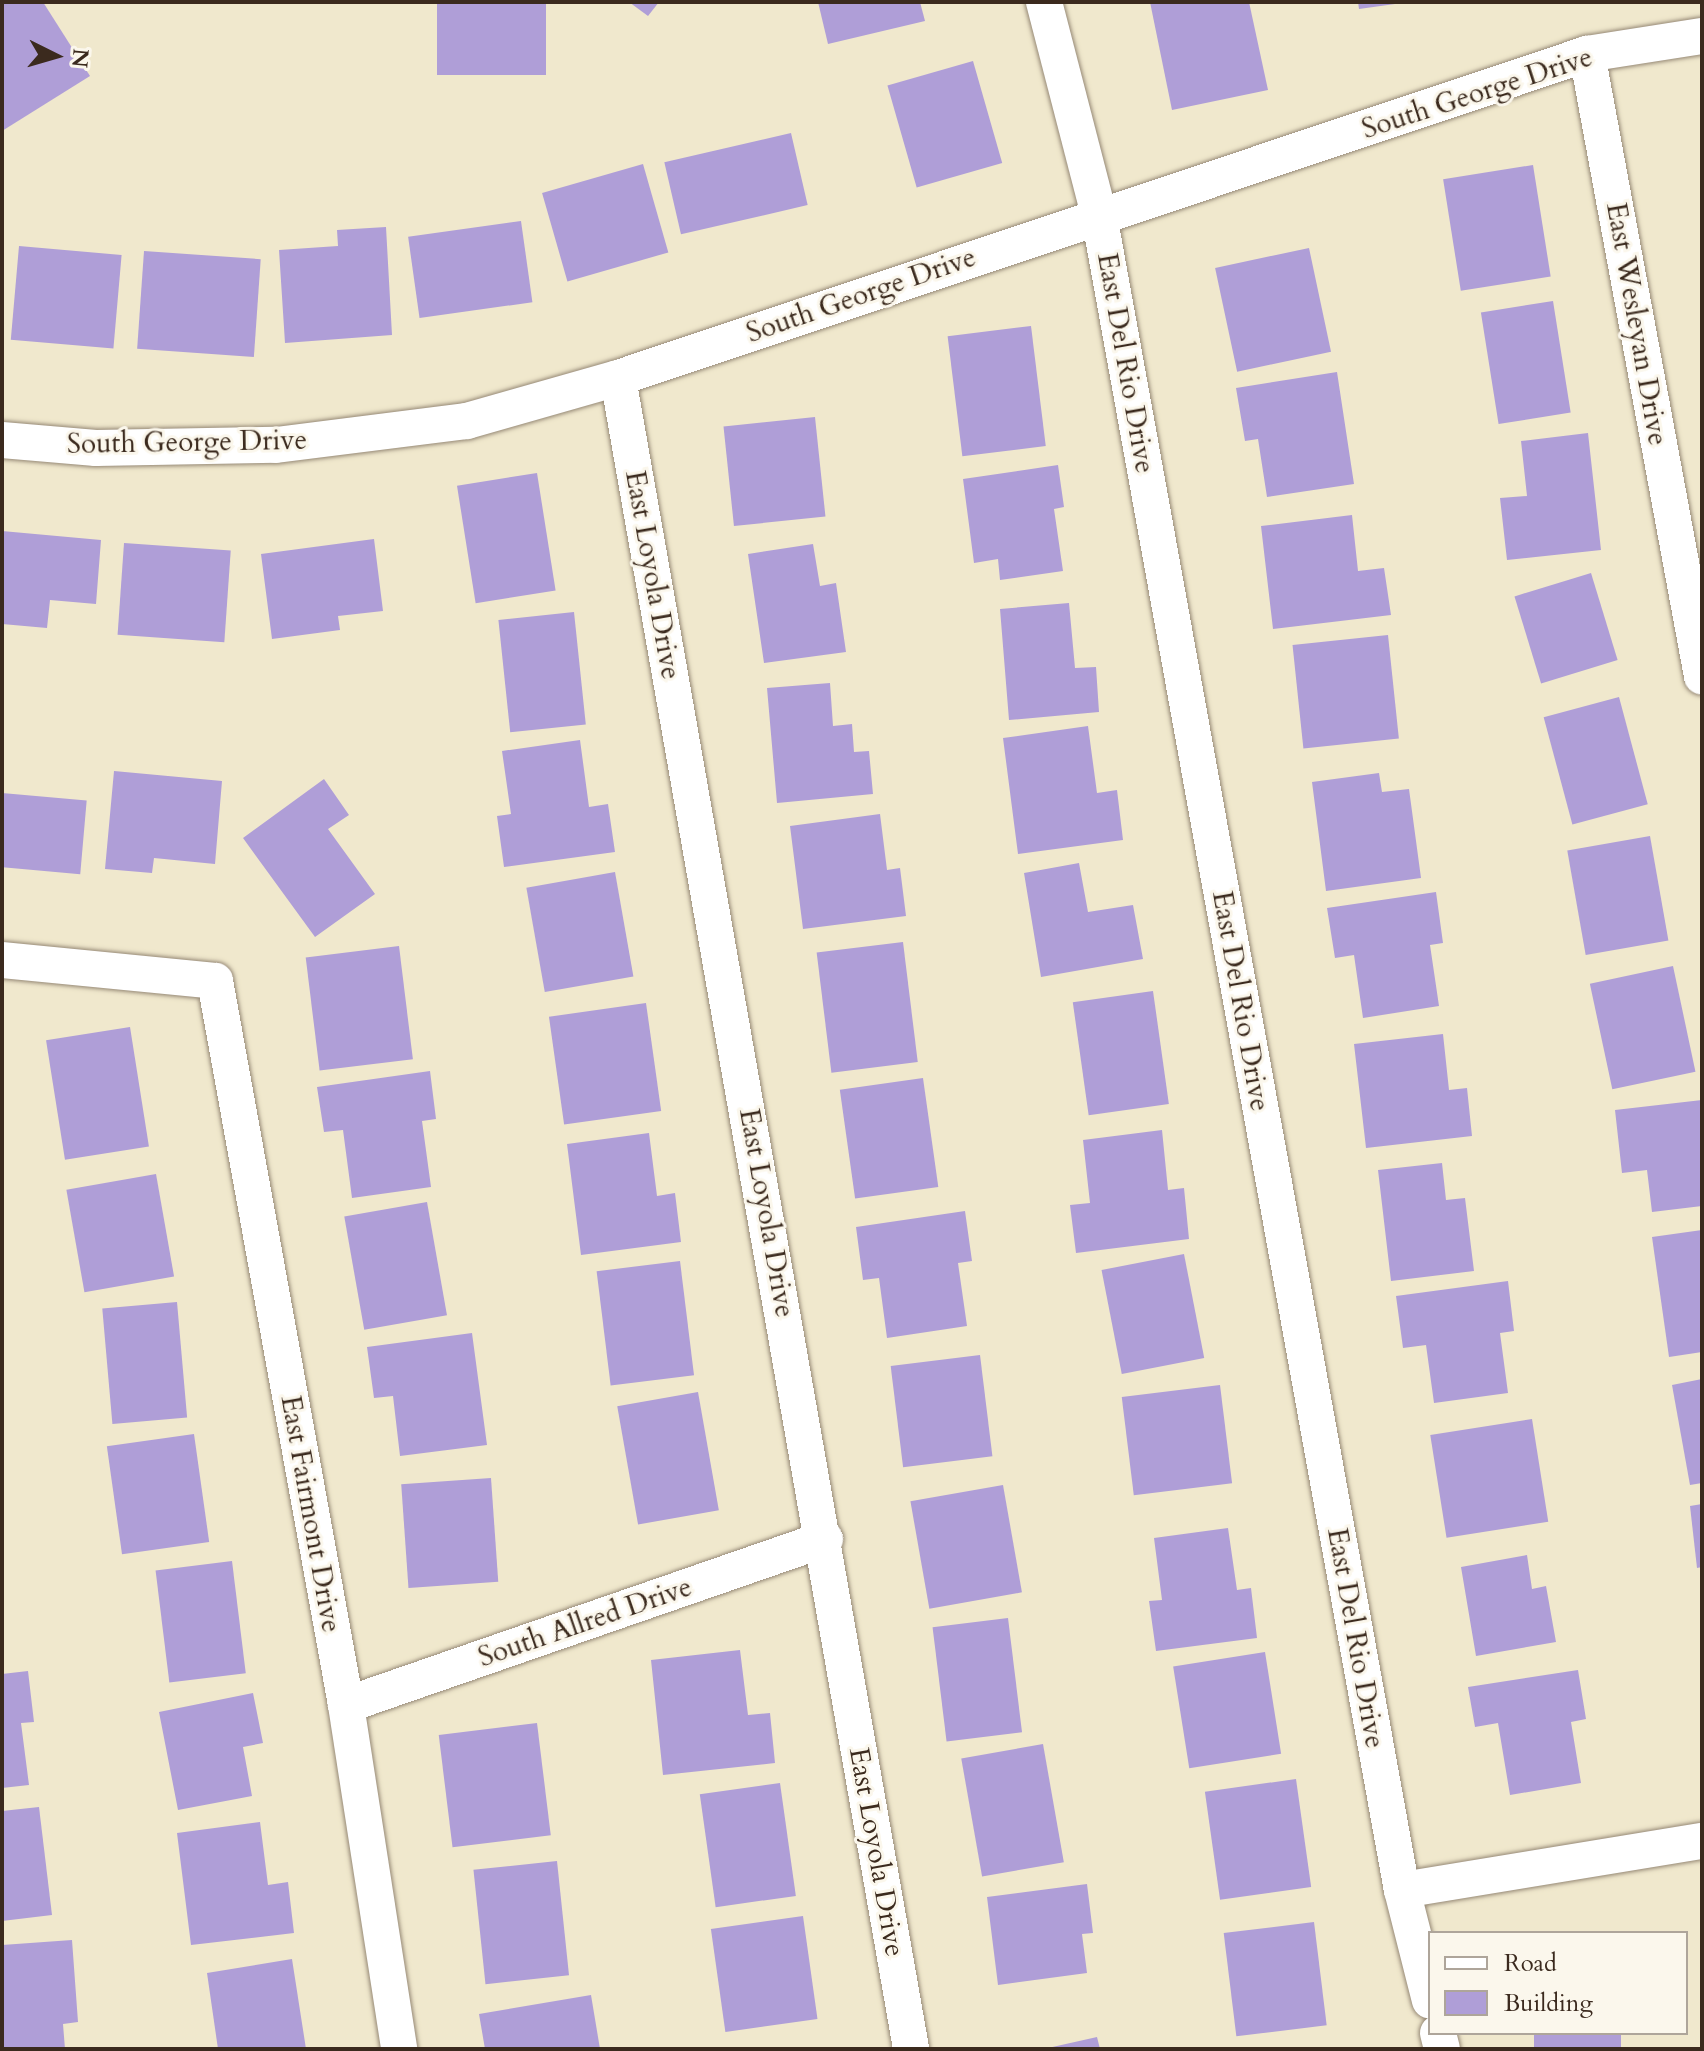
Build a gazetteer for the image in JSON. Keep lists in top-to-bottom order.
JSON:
{
  "streets": {
    "street": [
      "South George Drive",
      "East Wesleyan Drive",
      "East Del Rio Drive",
      "East Loyola Drive",
      "East Fairmont Drive",
      "South Allred Drive"
    ]
  },
  "crossings": [
    ["South George Drive", "East Wesleyan Drive"],
    ["South George Drive", "East Del Rio Drive"],
    ["South George Drive", "East Loyola Drive"],
    ["East Loyola Drive", "South Allred Drive"],
    ["East Fairmont Drive", "South Allred Drive"]
  ],
  "legend": ["Road", "Building"],
  "north": "right"
}
